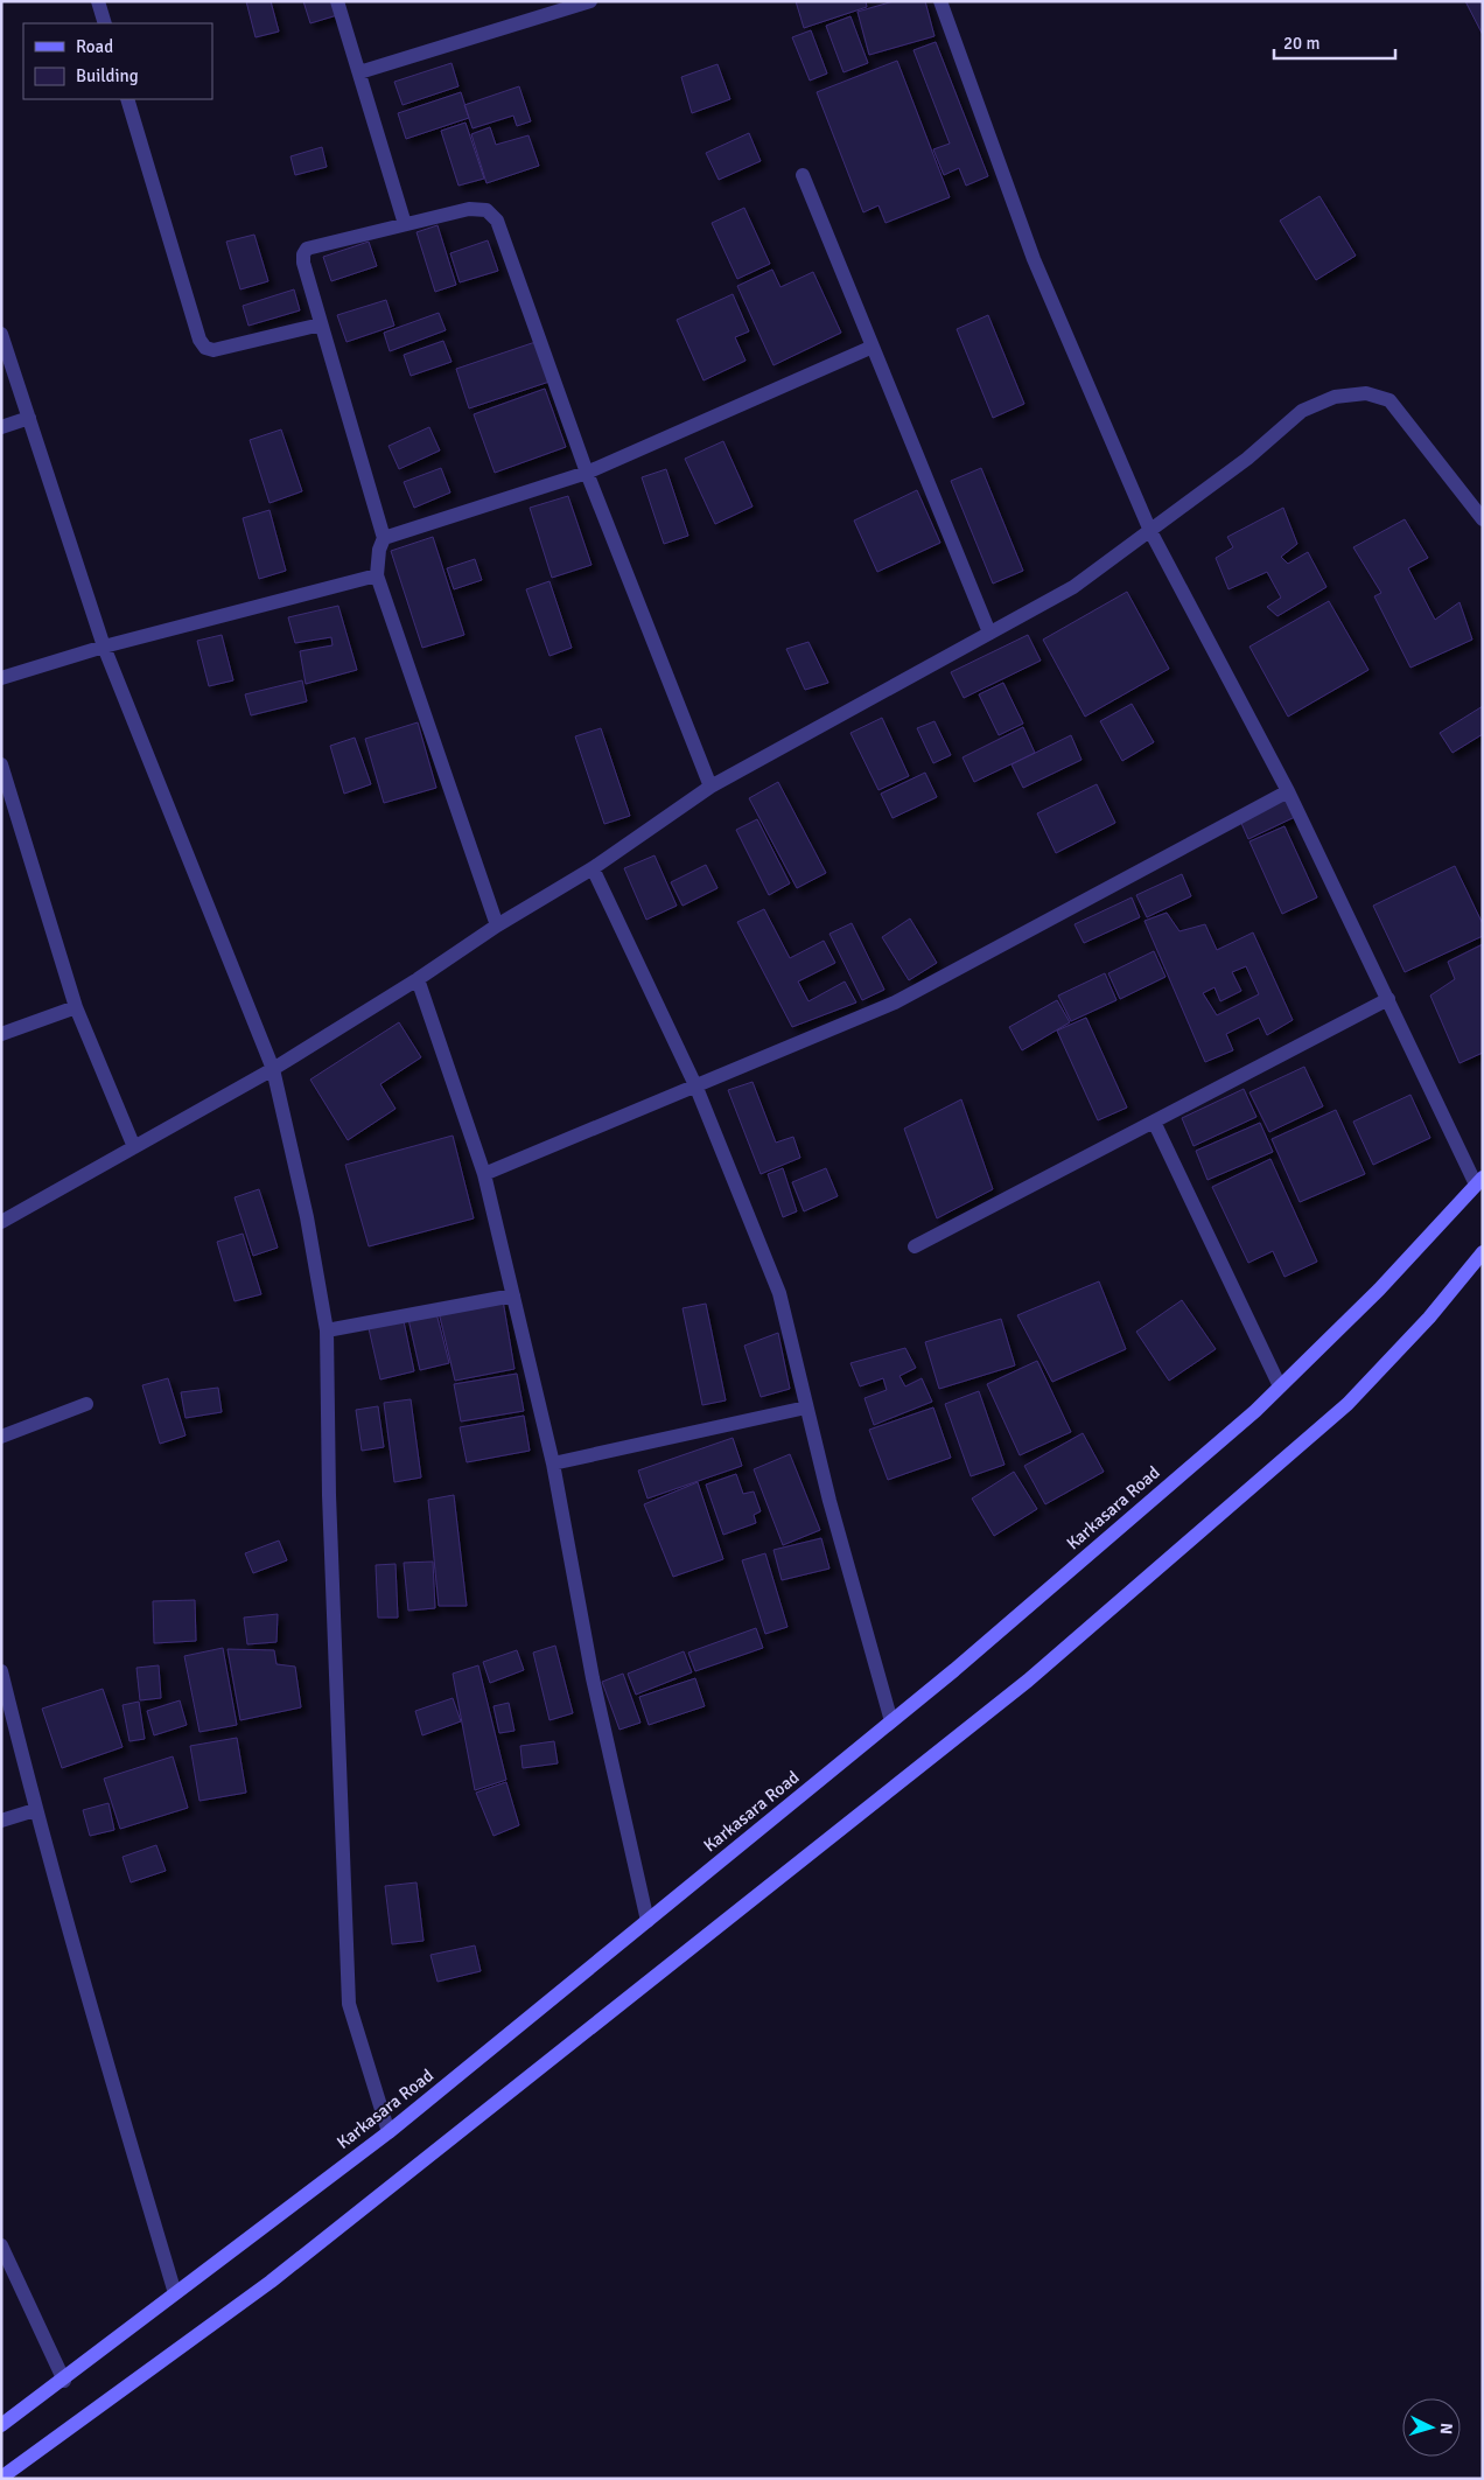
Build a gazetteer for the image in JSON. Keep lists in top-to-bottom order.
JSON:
{
  "streets": {
    "main road": ["Karkasara Road"]
  },
  "legend": ["Road", "Building"],
  "scale_bar": "20 m",
  "north": "right"
}
